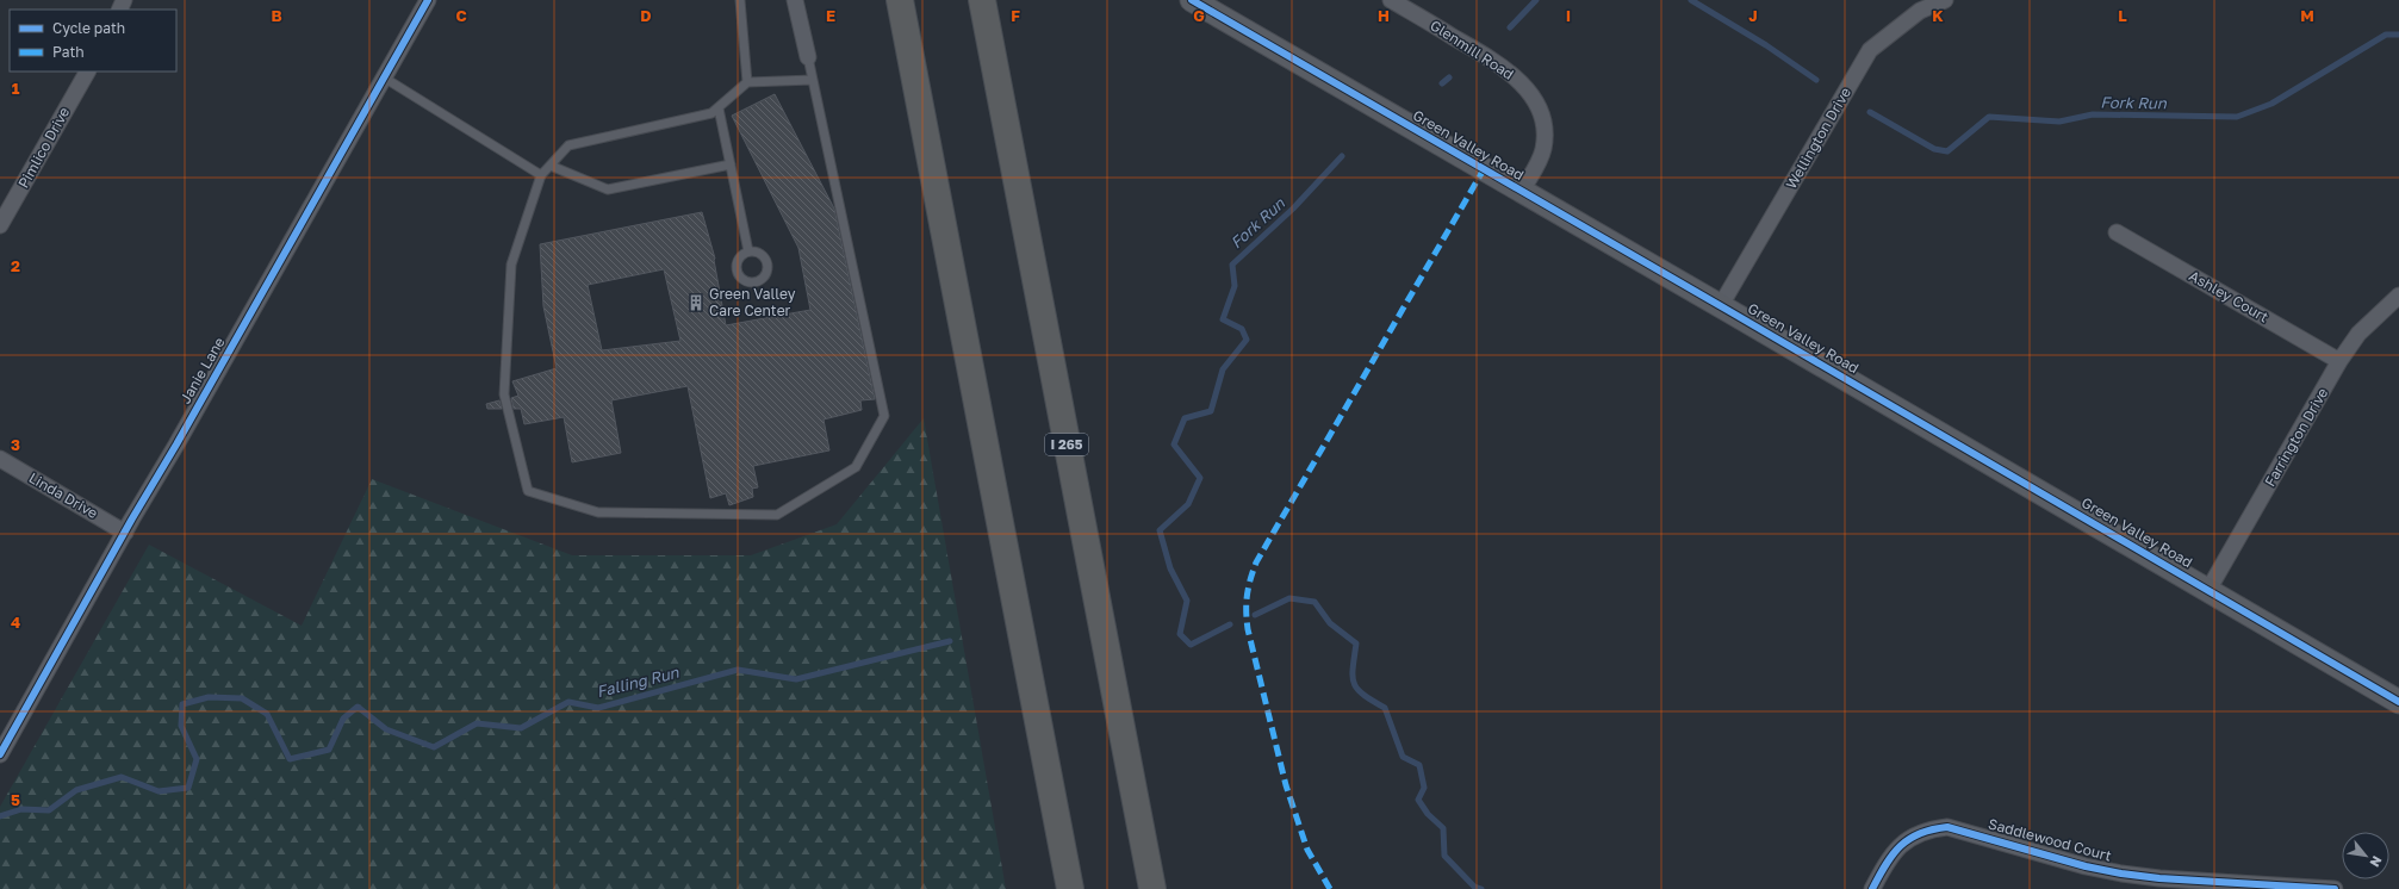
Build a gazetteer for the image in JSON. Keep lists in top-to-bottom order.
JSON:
{
  "streets": {
    "highway": ["I 265"],
    "street": [
      "Glenmill Road",
      "Wellington Drive",
      "Green Valley Road",
      "Pimlico Drive",
      "Ashley Court",
      "Janie Lane",
      "Farrington Drive",
      "Linda Drive",
      "Saddlewood Court"
    ]
  },
  "crossings": [
    ["Glenmill Road", "Green Valley Road"],
    ["Wellington Drive", "Green Valley Road"],
    ["Green Valley Road", "Farrington Drive"],
    ["Ashley Court", "Farrington Drive"],
    ["Janie Lane", "Linda Drive"]
  ],
  "water": ["Fork Run", "Falling Run"],
  "places": {
    "building": ["Green Valley Care Center"]
  },
  "legend": ["Cycle path", "Path"],
  "north": "bottom right",
  "grid": {
    "columns": [
      "B",
      "C",
      "D",
      "E",
      "F",
      "G",
      "H",
      "I",
      "J",
      "K",
      "L",
      "M"
    ],
    "rows": [
      "1",
      "2",
      "3",
      "4",
      "5"
    ]
  }
}
